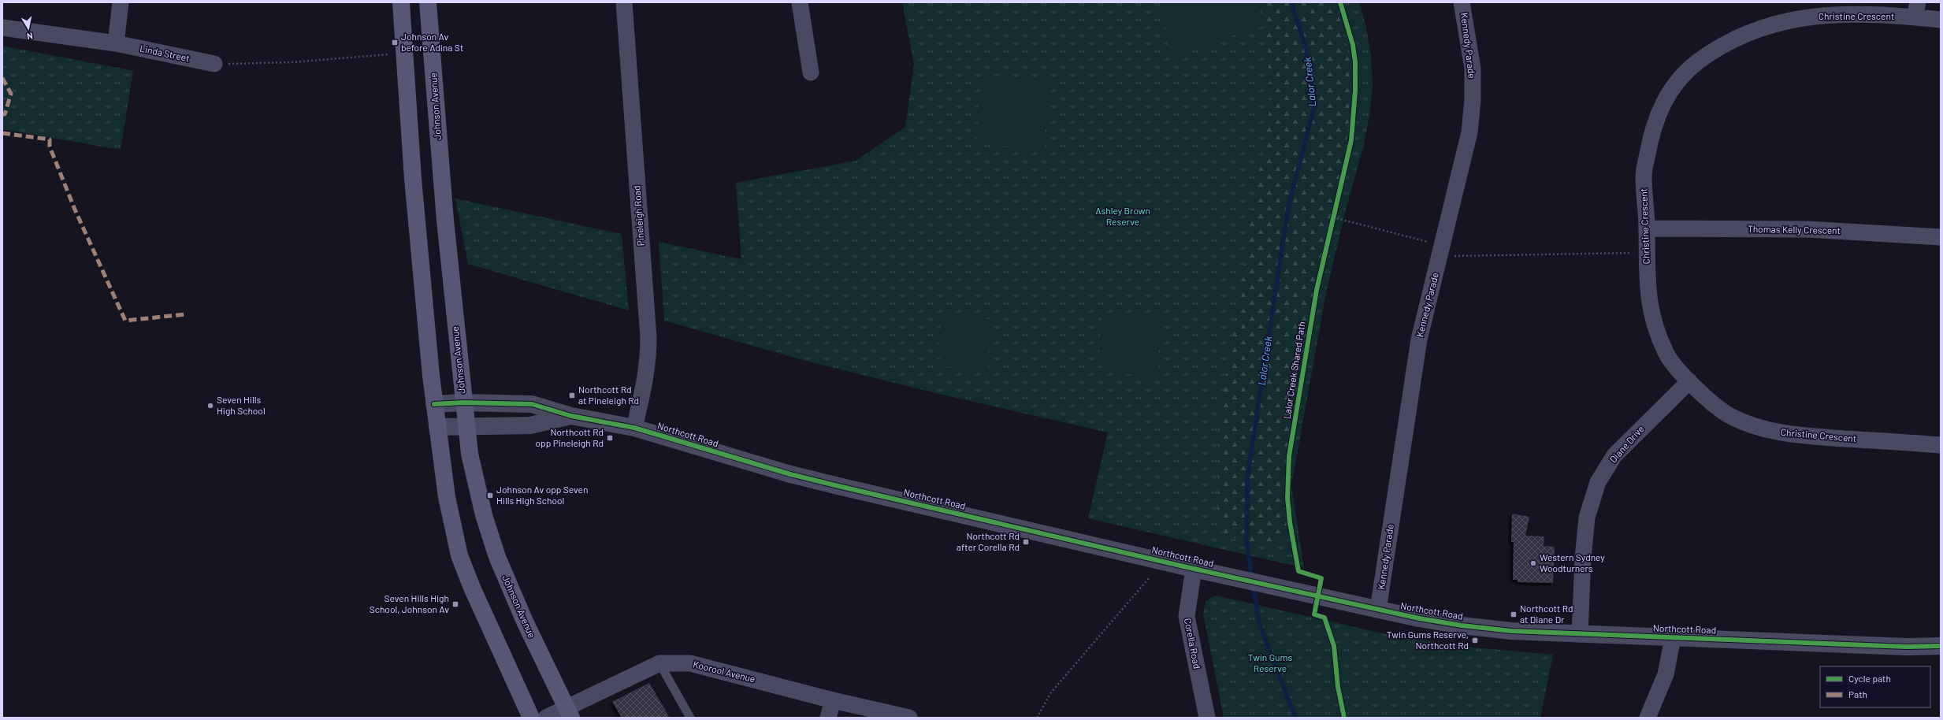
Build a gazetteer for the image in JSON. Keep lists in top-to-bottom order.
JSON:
{
  "streets": {
    "main road": ["Johnson Avenue"],
    "street": [
      "Christine Crescent",
      "Kennedy Parade",
      "Linda Street",
      "Pineleigh Road",
      "Thomas Kelly Crescent",
      "Northcott Road",
      "Diane Drive",
      "Corella Road",
      "Koorool Avenue"
    ],
    "cycle path": ["Lalor Creek Shared Path"]
  },
  "crossings": [
    ["Christine Crescent", "Thomas Kelly Crescent"],
    ["Christine Crescent", "Diane Drive"],
    ["Kennedy Parade", "Northcott Road"],
    ["Johnson Avenue", "Northcott Road"],
    ["Johnson Avenue", "Koorool Avenue"],
    ["Pineleigh Road", "Northcott Road"],
    ["Northcott Road", "Diane Drive"],
    ["Northcott Road", "Corella Road"]
  ],
  "water": ["Lalor Creek"],
  "parks": ["Ashley Brown Reserve", "Twin Gums Reserve"],
  "places": {
    "transit": [
      "Johnson Av before Adina St",
      "Northcott Rd at Pineleigh Rd",
      "Northcott Rd opp Pineleigh Rd",
      "Johnson Av opp Seven Hills High School",
      "Northcott Rd after Corella Rd",
      "Seven Hills High School, Johnson Av",
      "Northcott Rd at Diane Dr",
      "Twin Gums Reserve, Northcott Rd"
    ],
    "other": ["Seven Hills High School", "Western Sydney Woodturners"]
  },
  "legend": ["Cycle path", "Path"],
  "north": "bottom"
}
